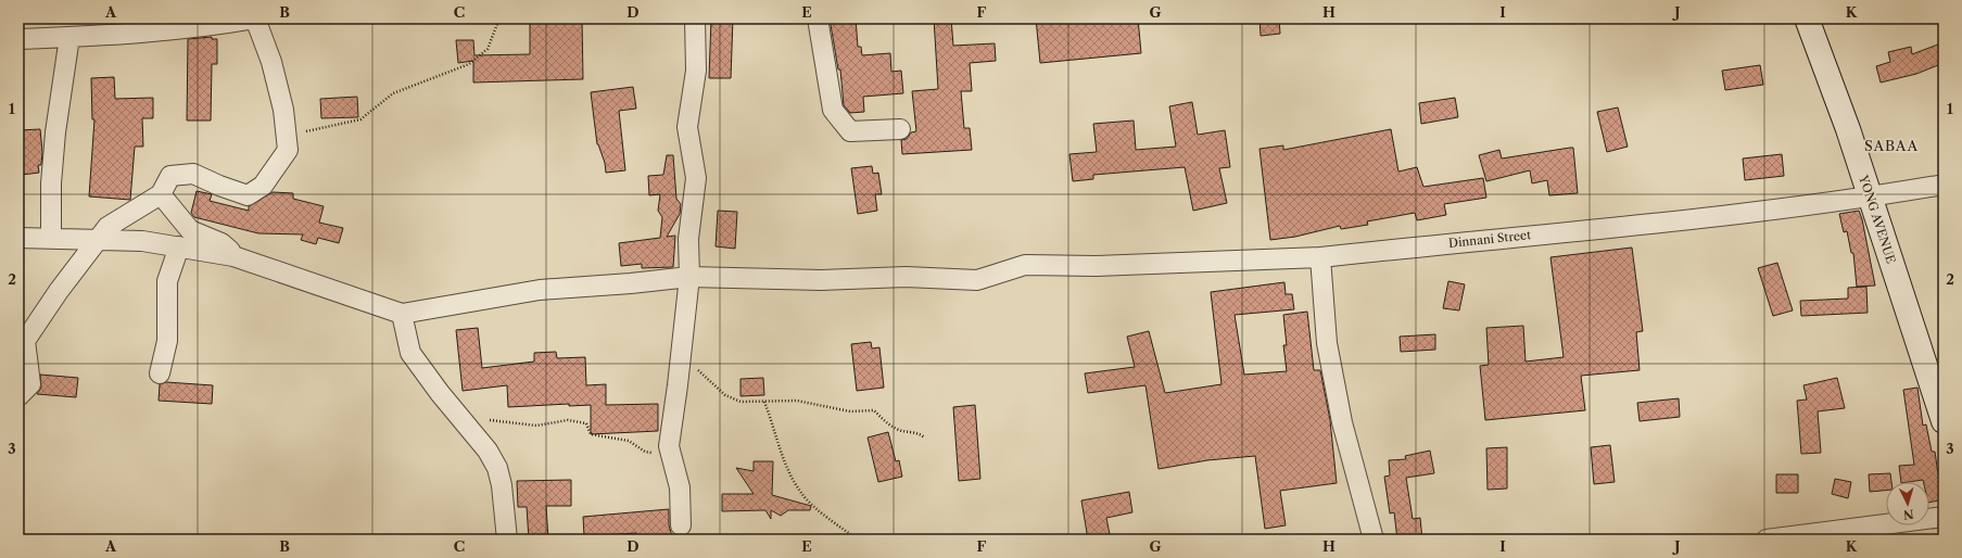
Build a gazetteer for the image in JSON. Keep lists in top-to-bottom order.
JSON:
{
  "streets": {
    "street": ["YONG AVENUE", "Dinnani Street"]
  },
  "crossings": [
    ["YONG AVENUE", "Dinnani Street"]
  ],
  "districts": ["SABAA"],
  "north": "bottom",
  "grid": {
    "columns": [
      "A",
      "B",
      "C",
      "D",
      "E",
      "F",
      "G",
      "H",
      "I",
      "J",
      "K"
    ],
    "rows": ["1", "2", "3"]
  }
}
